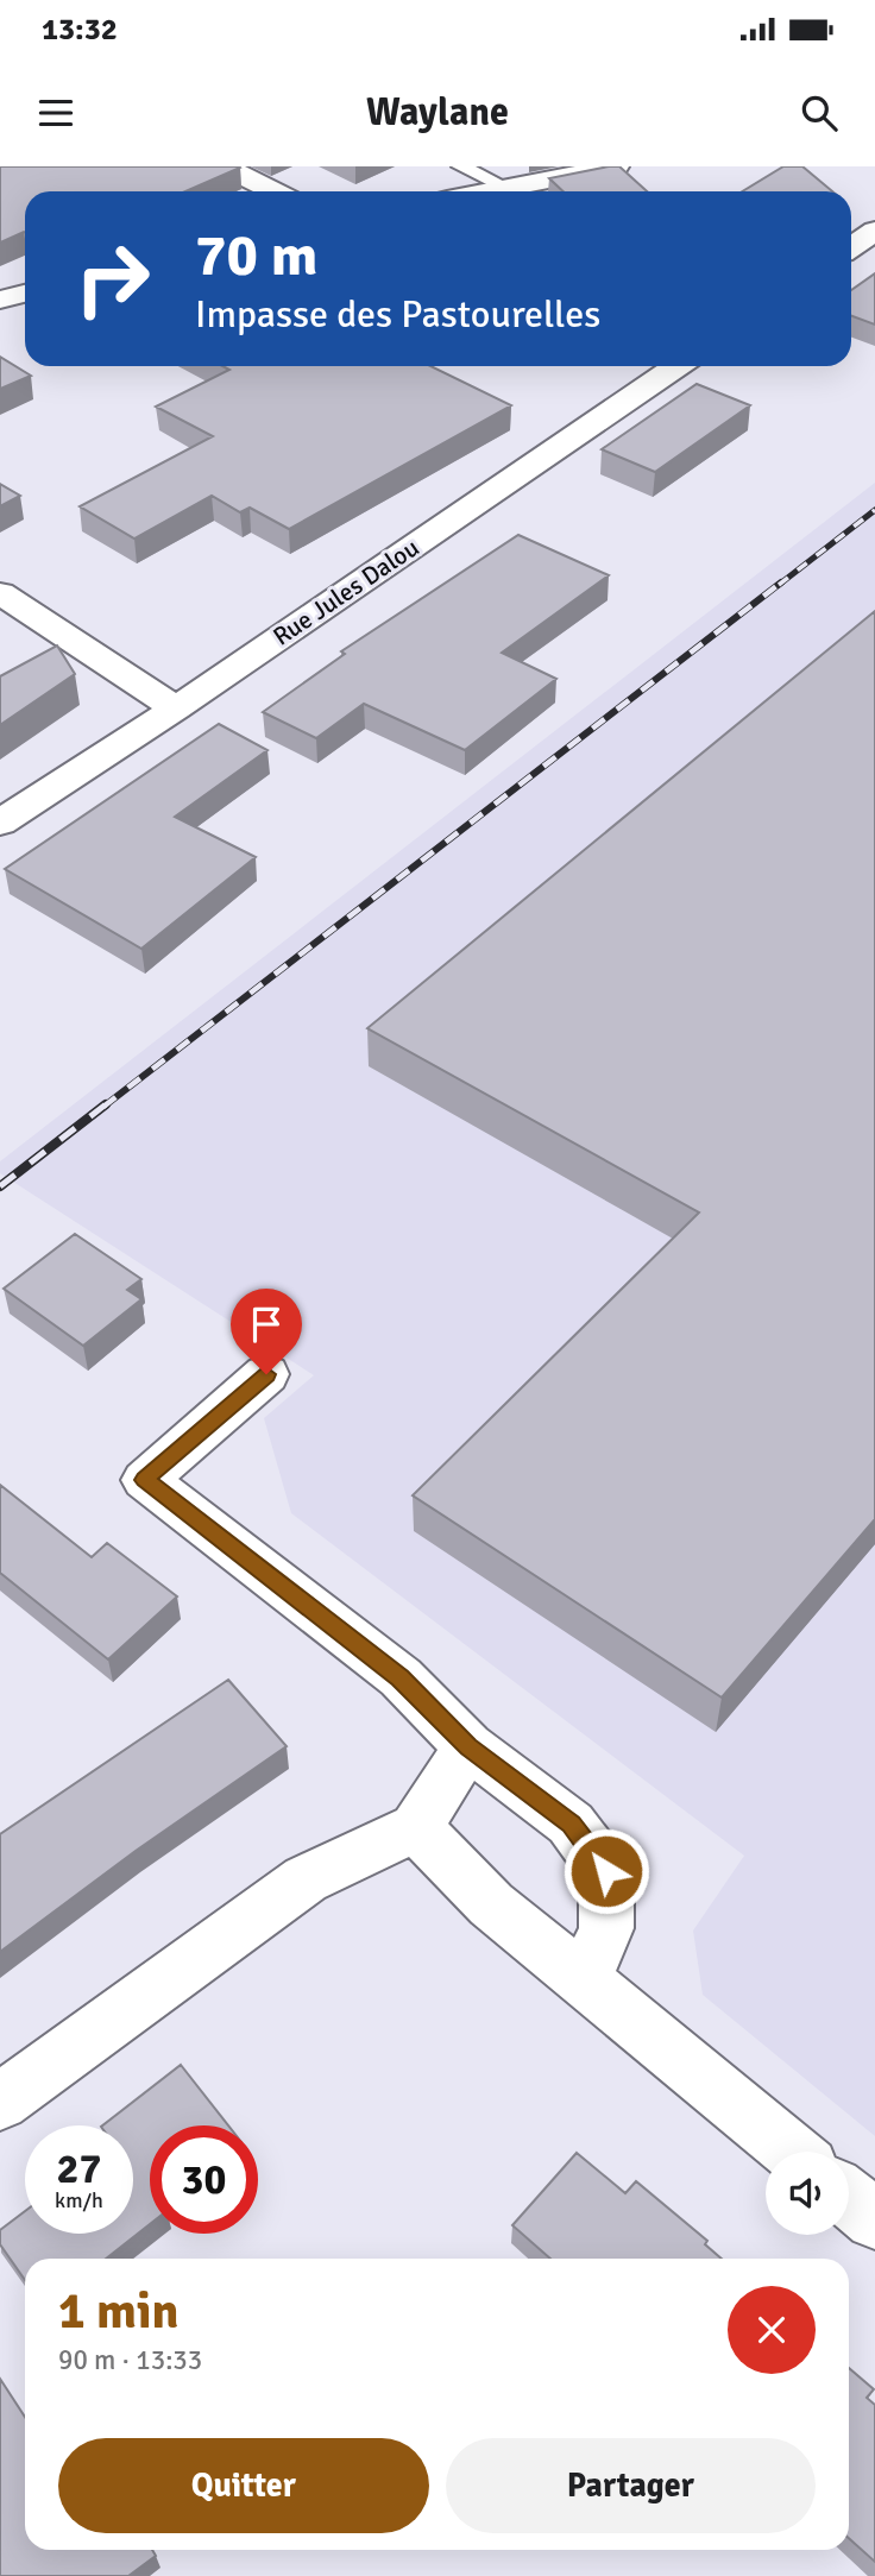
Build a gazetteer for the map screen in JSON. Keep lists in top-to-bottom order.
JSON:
{
  "streets": {
    "street": ["Rue Jules Dalou"]
  },
  "page": {
    "status": "13:32",
    "header": "Waylane",
    "turn": ["70 m", "Impasse des Pastourelles"],
    "speed": "27 km/h",
    "limit": "30",
    "heading": ["1 min", "90 m · 13:33"],
    "buttons": ["Quitter", "Partager"]
  }
}
